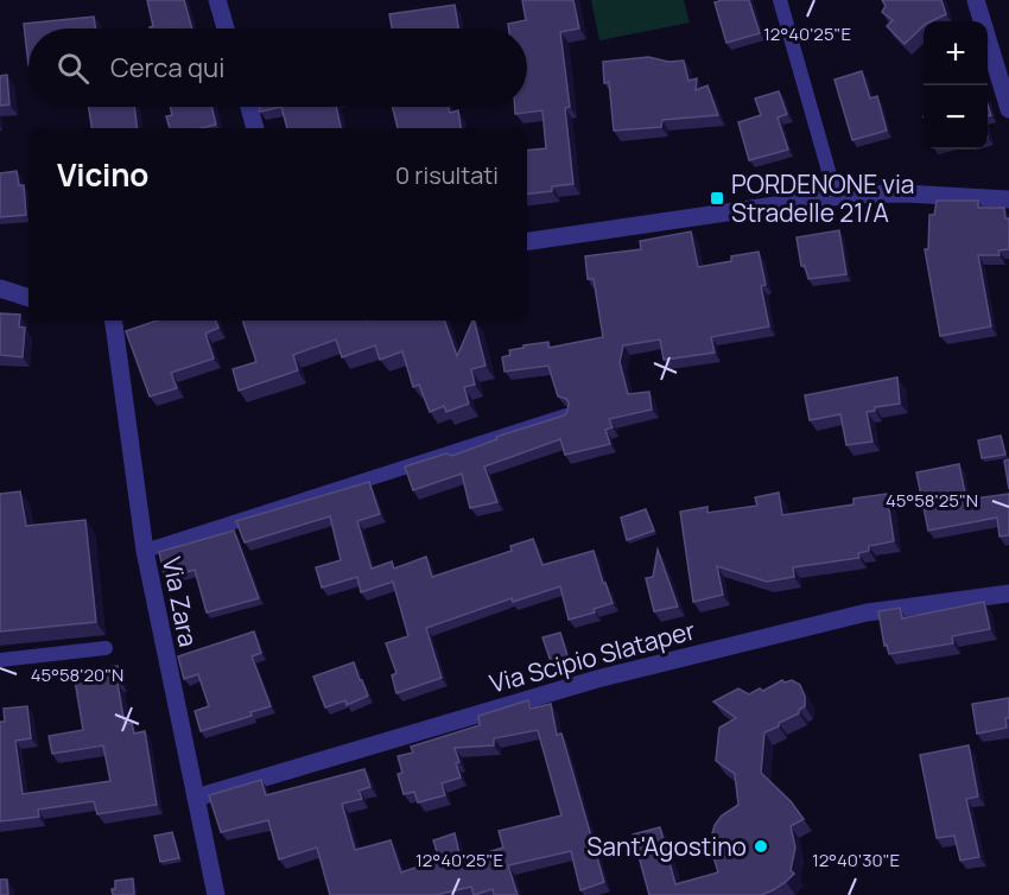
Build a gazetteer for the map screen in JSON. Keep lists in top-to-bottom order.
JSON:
{
  "streets": {
    "street": ["Via Zara", "Via Scipio Slataper"]
  },
  "crossings": [
    ["Via Zara", "Via Scipio Slataper"]
  ],
  "places": {
    "transit": ["PORDENONE via Stradelle 21/A"],
    "other": ["Sant'Agostino"]
  },
  "page": {
    "map_buttons": ["+", "−"],
    "search": "Cerca qui",
    "heading": ["Vicino", "0 risultati"]
  },
  "coordinates": [
    "12°40'25\"E",
    "45°58'25\"N",
    "45°58'20\"N",
    "12°40'30\"E"
  ]
}
